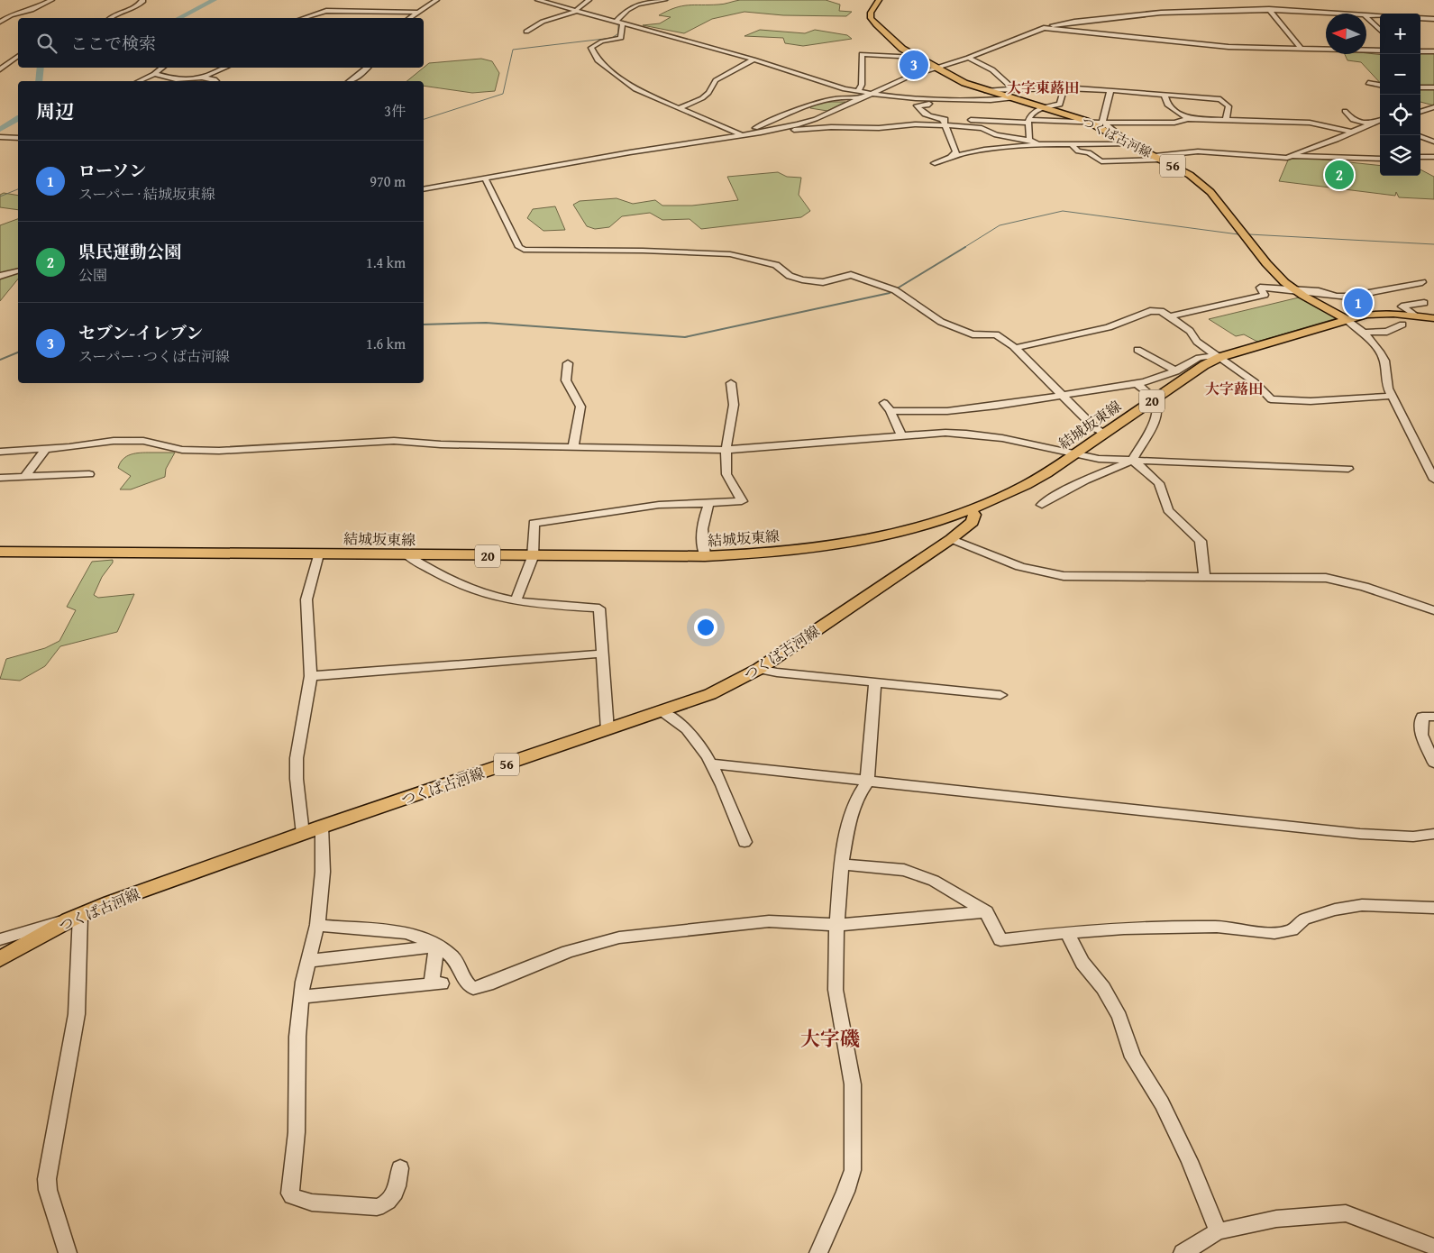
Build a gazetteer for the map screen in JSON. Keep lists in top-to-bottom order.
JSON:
{
  "streets": {
    "main road": [
      "つくば古河線",
      "56",
      "20",
      "結城坂東線"
    ]
  },
  "crossings": [
    ["つくば古河線", "結城坂東線"]
  ],
  "districts": ["大字東蕗田", "大字蕗田", "大字磯"],
  "north": "left",
  "page": {
    "map_buttons": ["+", "−"],
    "search": "ここで検索",
    "pins": ["3", "2", "1"],
    "heading": ["周辺", "3件"],
    "list": [
      {
        "mark": "1",
        "name": "ローソン",
        "note": "スーパー · 結城坂東線",
        "value": "970 m"
      },
      {
        "mark": "2",
        "name": "県民運動公園",
        "note": "公園",
        "value": "1.4 km"
      },
      {
        "mark": "3",
        "name": "セブン-イレブン",
        "note": "スーパー · つくば古河線",
        "value": "1.6 km"
      }
    ]
  }
}
